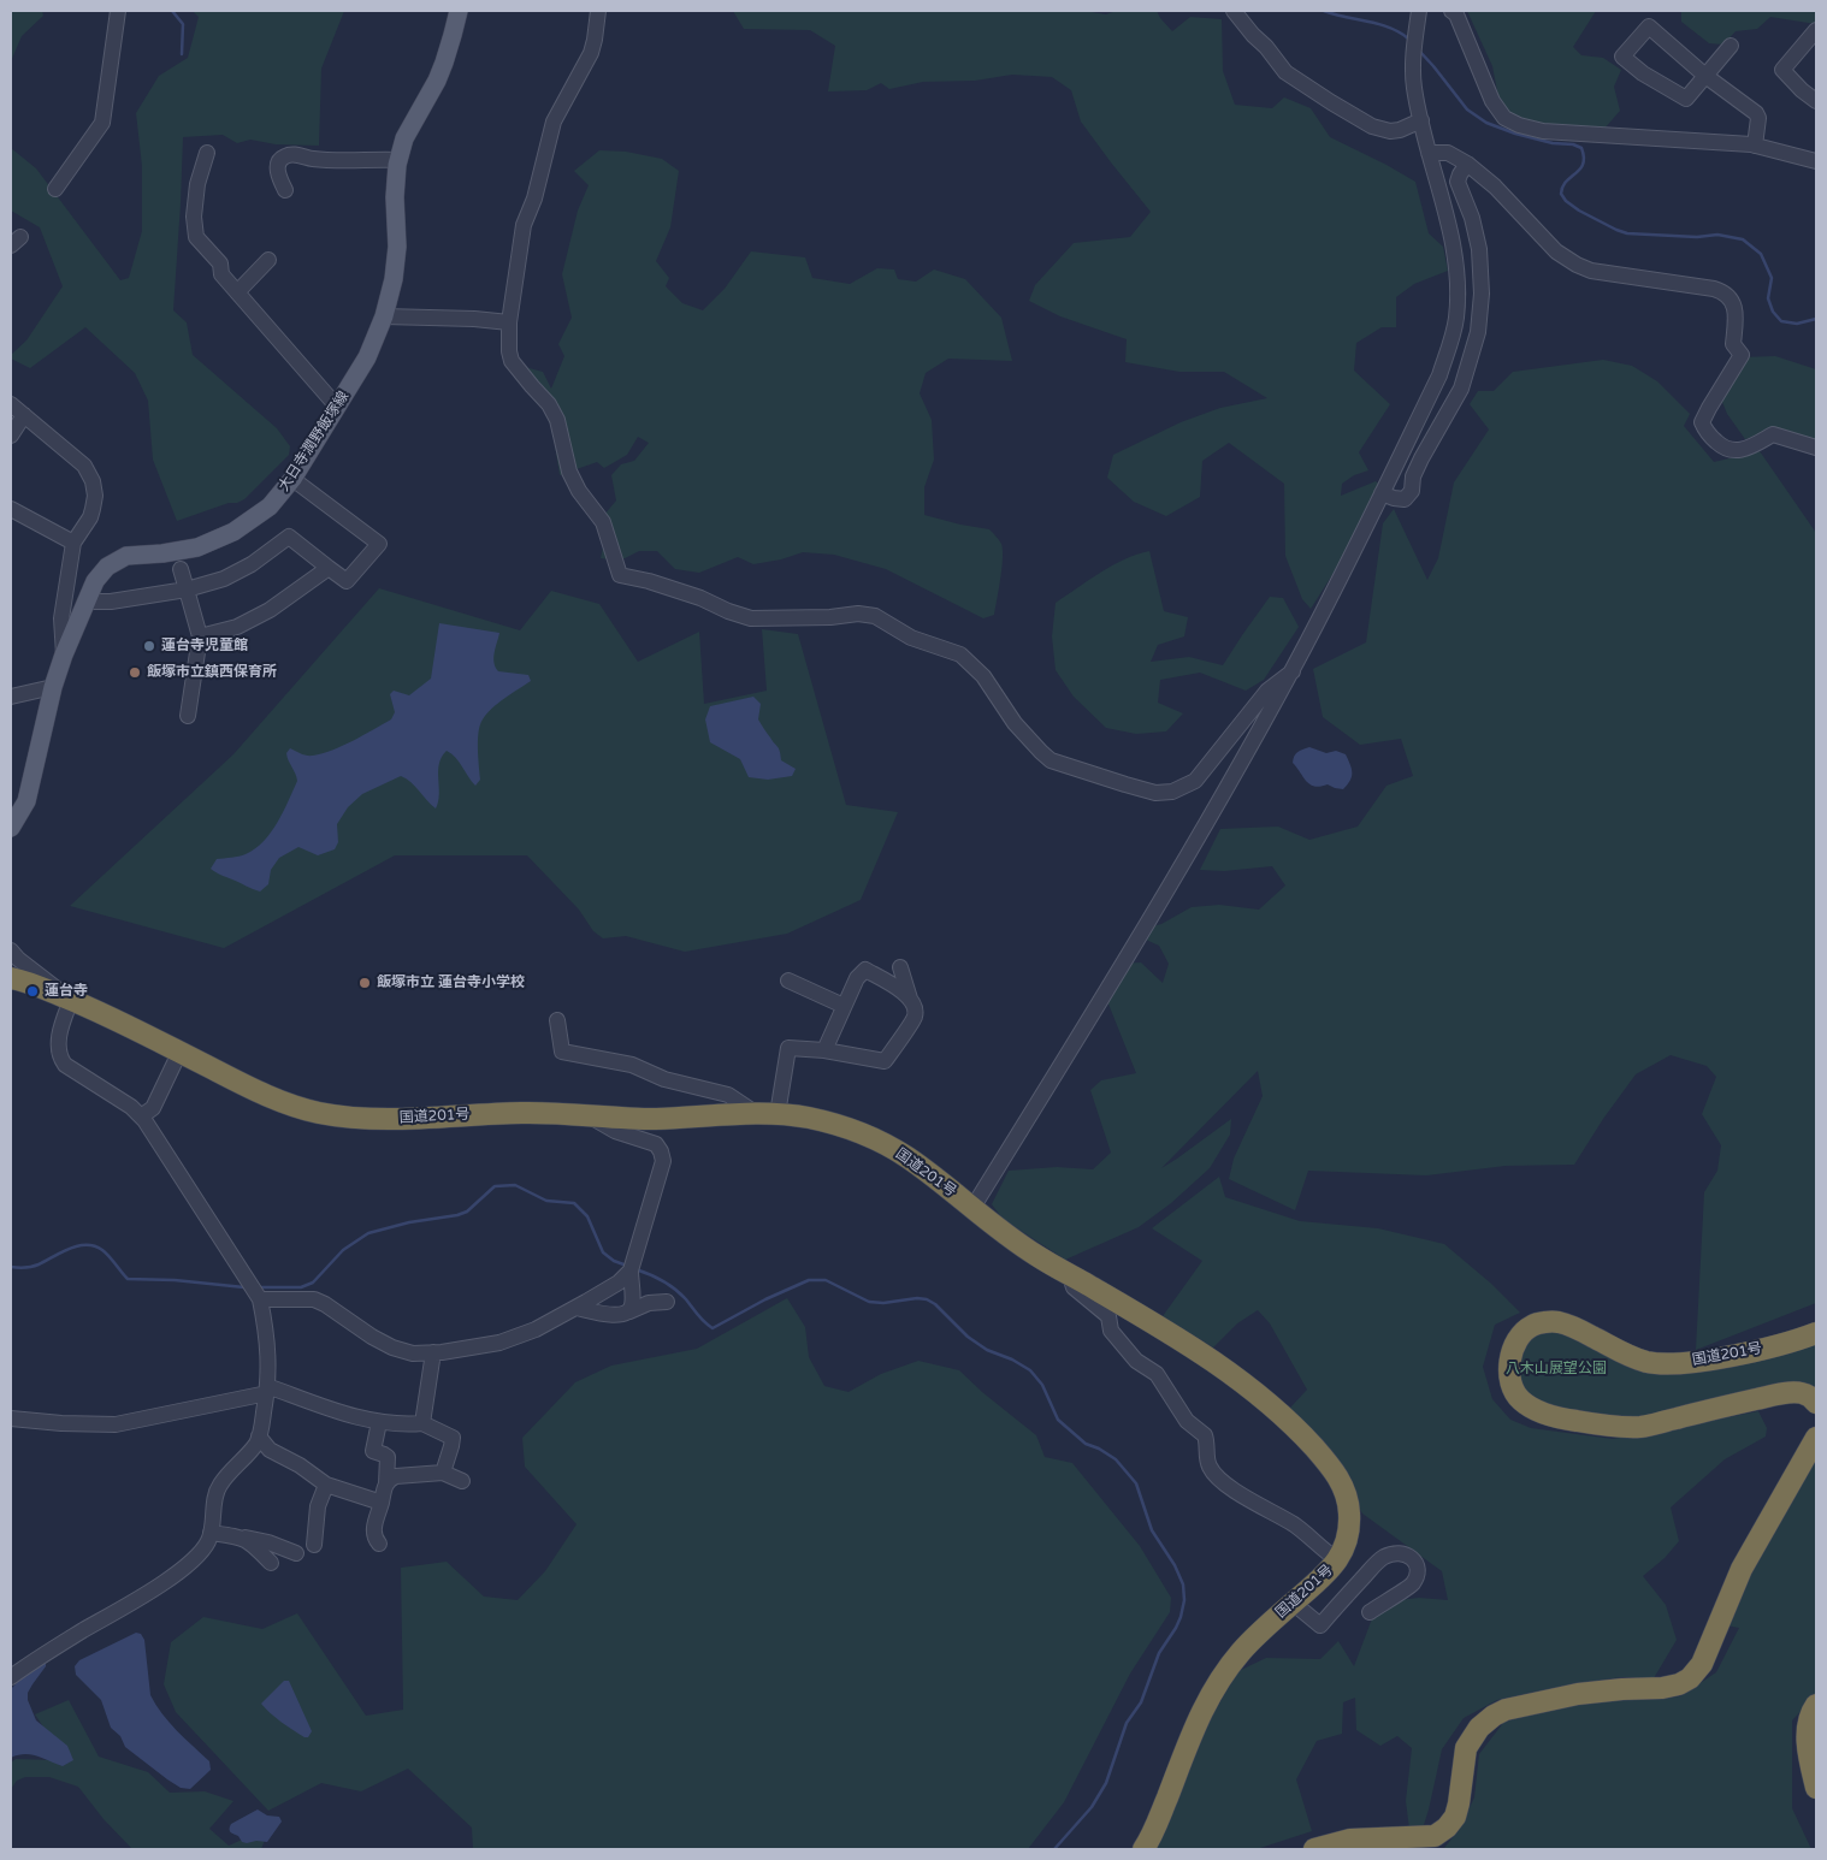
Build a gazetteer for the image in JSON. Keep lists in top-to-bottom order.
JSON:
{
  "streets": {
    "highway": ["国道201号"],
    "main road": ["大日寺潤野飯塚線"]
  },
  "parks": ["八木山展望公園"],
  "places": [
    "蓮台寺児童館",
    "飯塚市立鎮西保育所",
    "飯塚市立 蓮台寺小学校",
    "蓮台寺"
  ]
}
